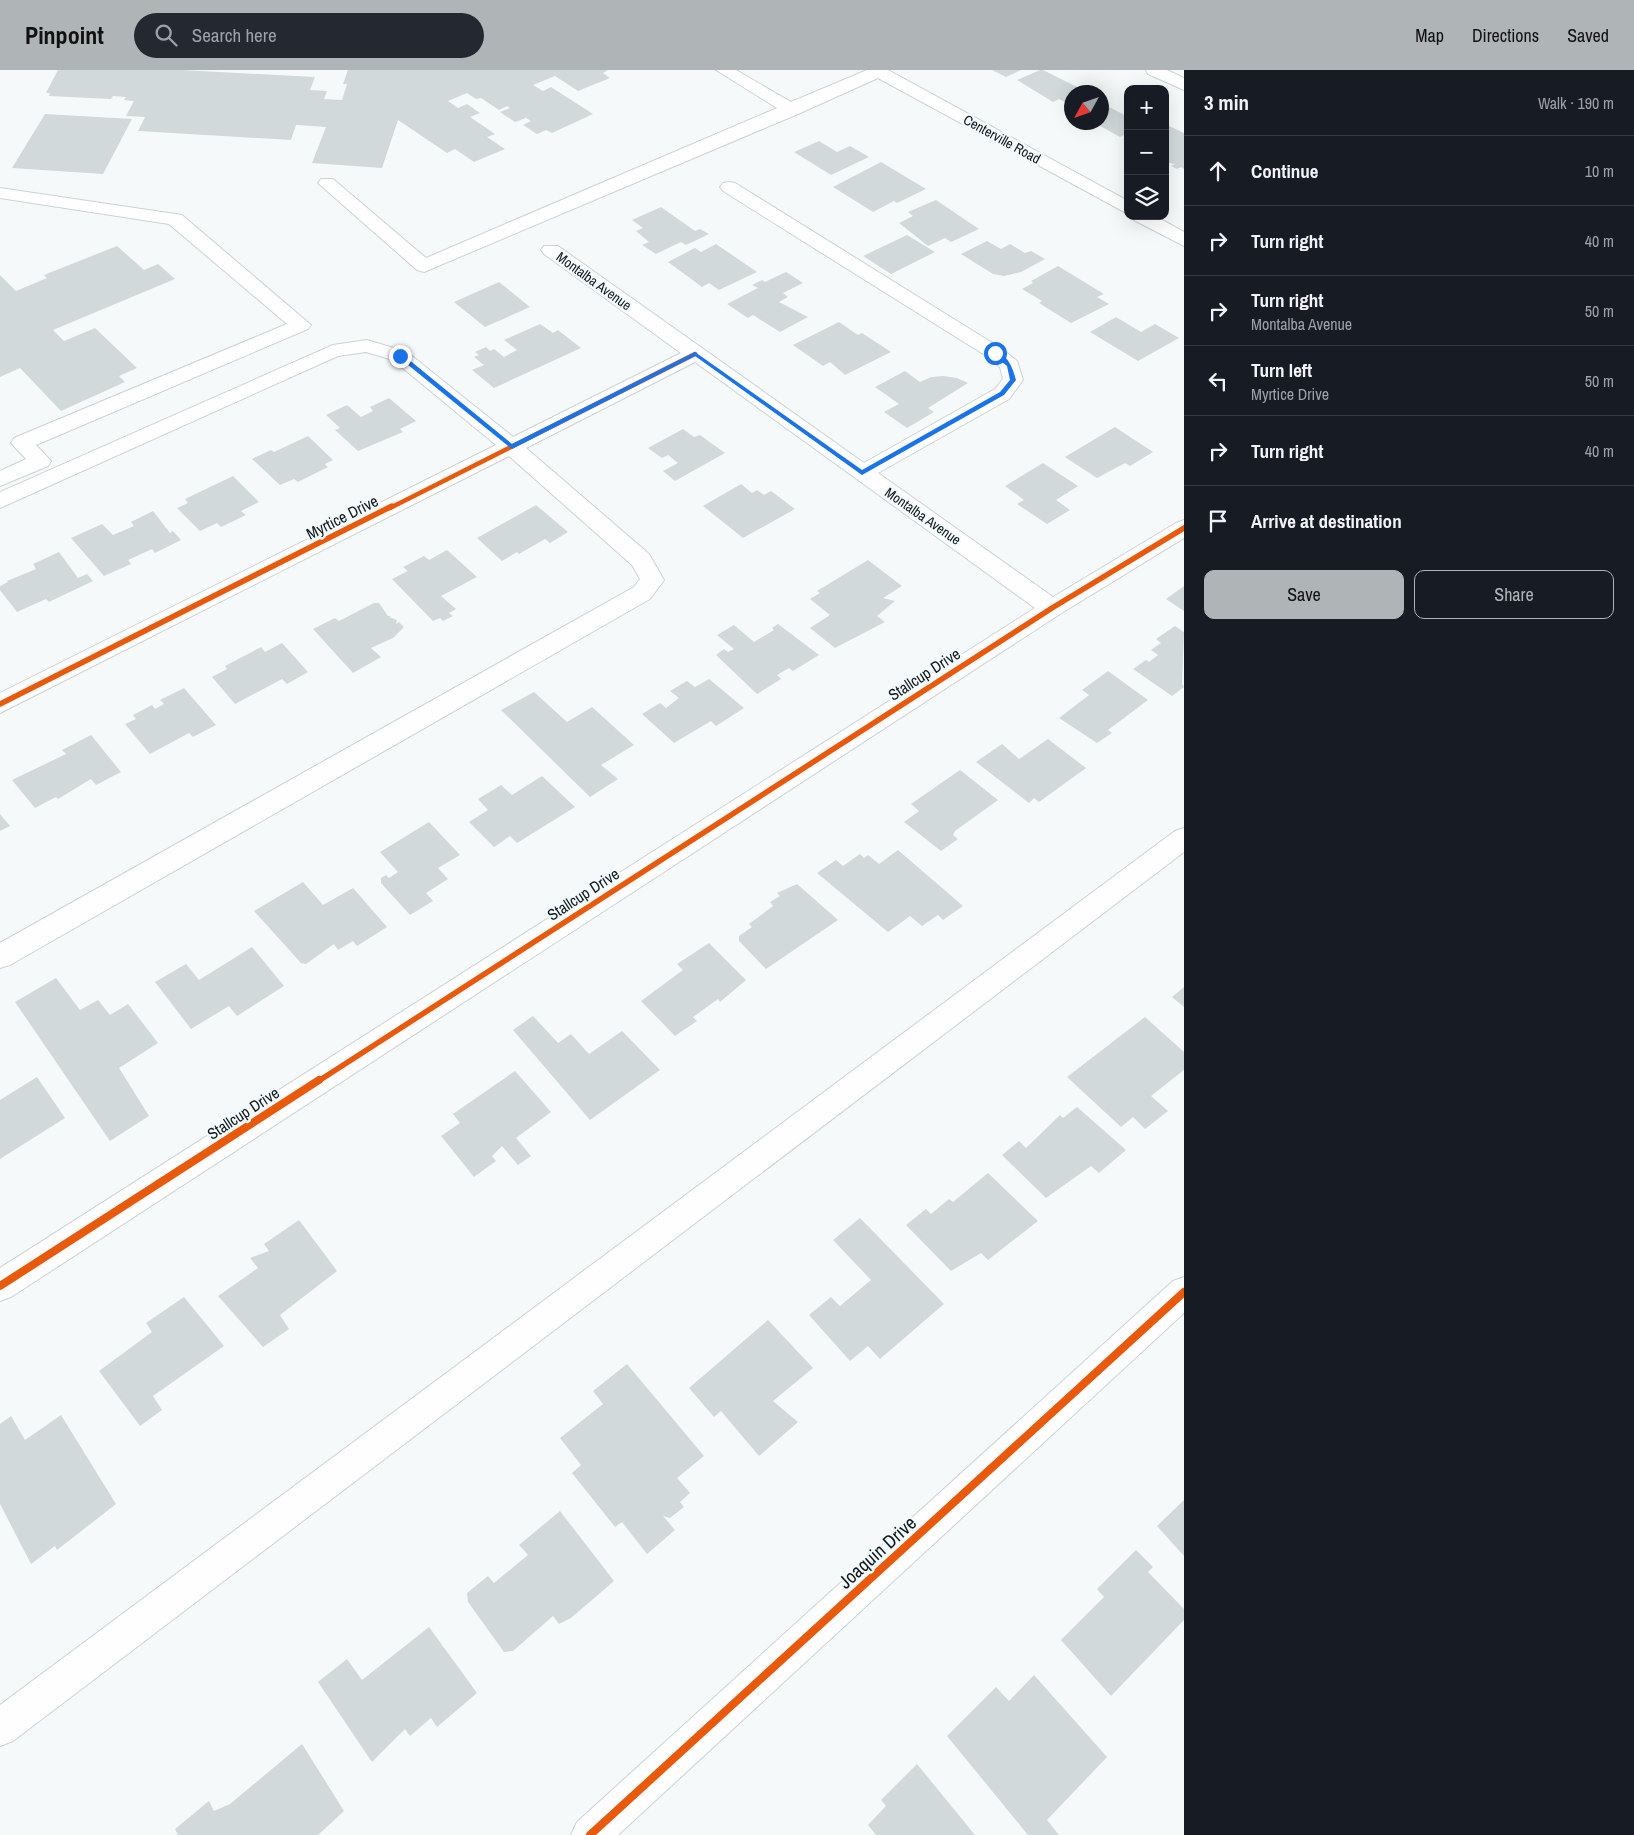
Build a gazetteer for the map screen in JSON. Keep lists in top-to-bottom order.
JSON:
{
  "streets": {
    "street": [
      "Centerville Road",
      "Montalba Avenue",
      "Myrtice Drive",
      "Stallcup Drive",
      "Joaquin Drive"
    ]
  },
  "crossings": [
    ["Montalba Avenue", "Myrtice Drive"],
    ["Montalba Avenue", "Stallcup Drive"]
  ],
  "north": "bottom left",
  "page": {
    "header": "Pinpoint",
    "search": "Search here",
    "nav": ["Map", "Directions", "Saved"],
    "heading": ["3 min", "Walk · 190 m"],
    "map_buttons": ["+", "−"],
    "list": [
      ["Continue", "10 m"],
      ["Turn right", "40 m"],
      ["Turn right", "Montalba Avenue", "50 m"],
      ["Turn left", "Myrtice Drive", "50 m"],
      ["Turn right", "40 m"],
      "Arrive at destination"
    ],
    "buttons": ["Save", "Share"]
  }
}
